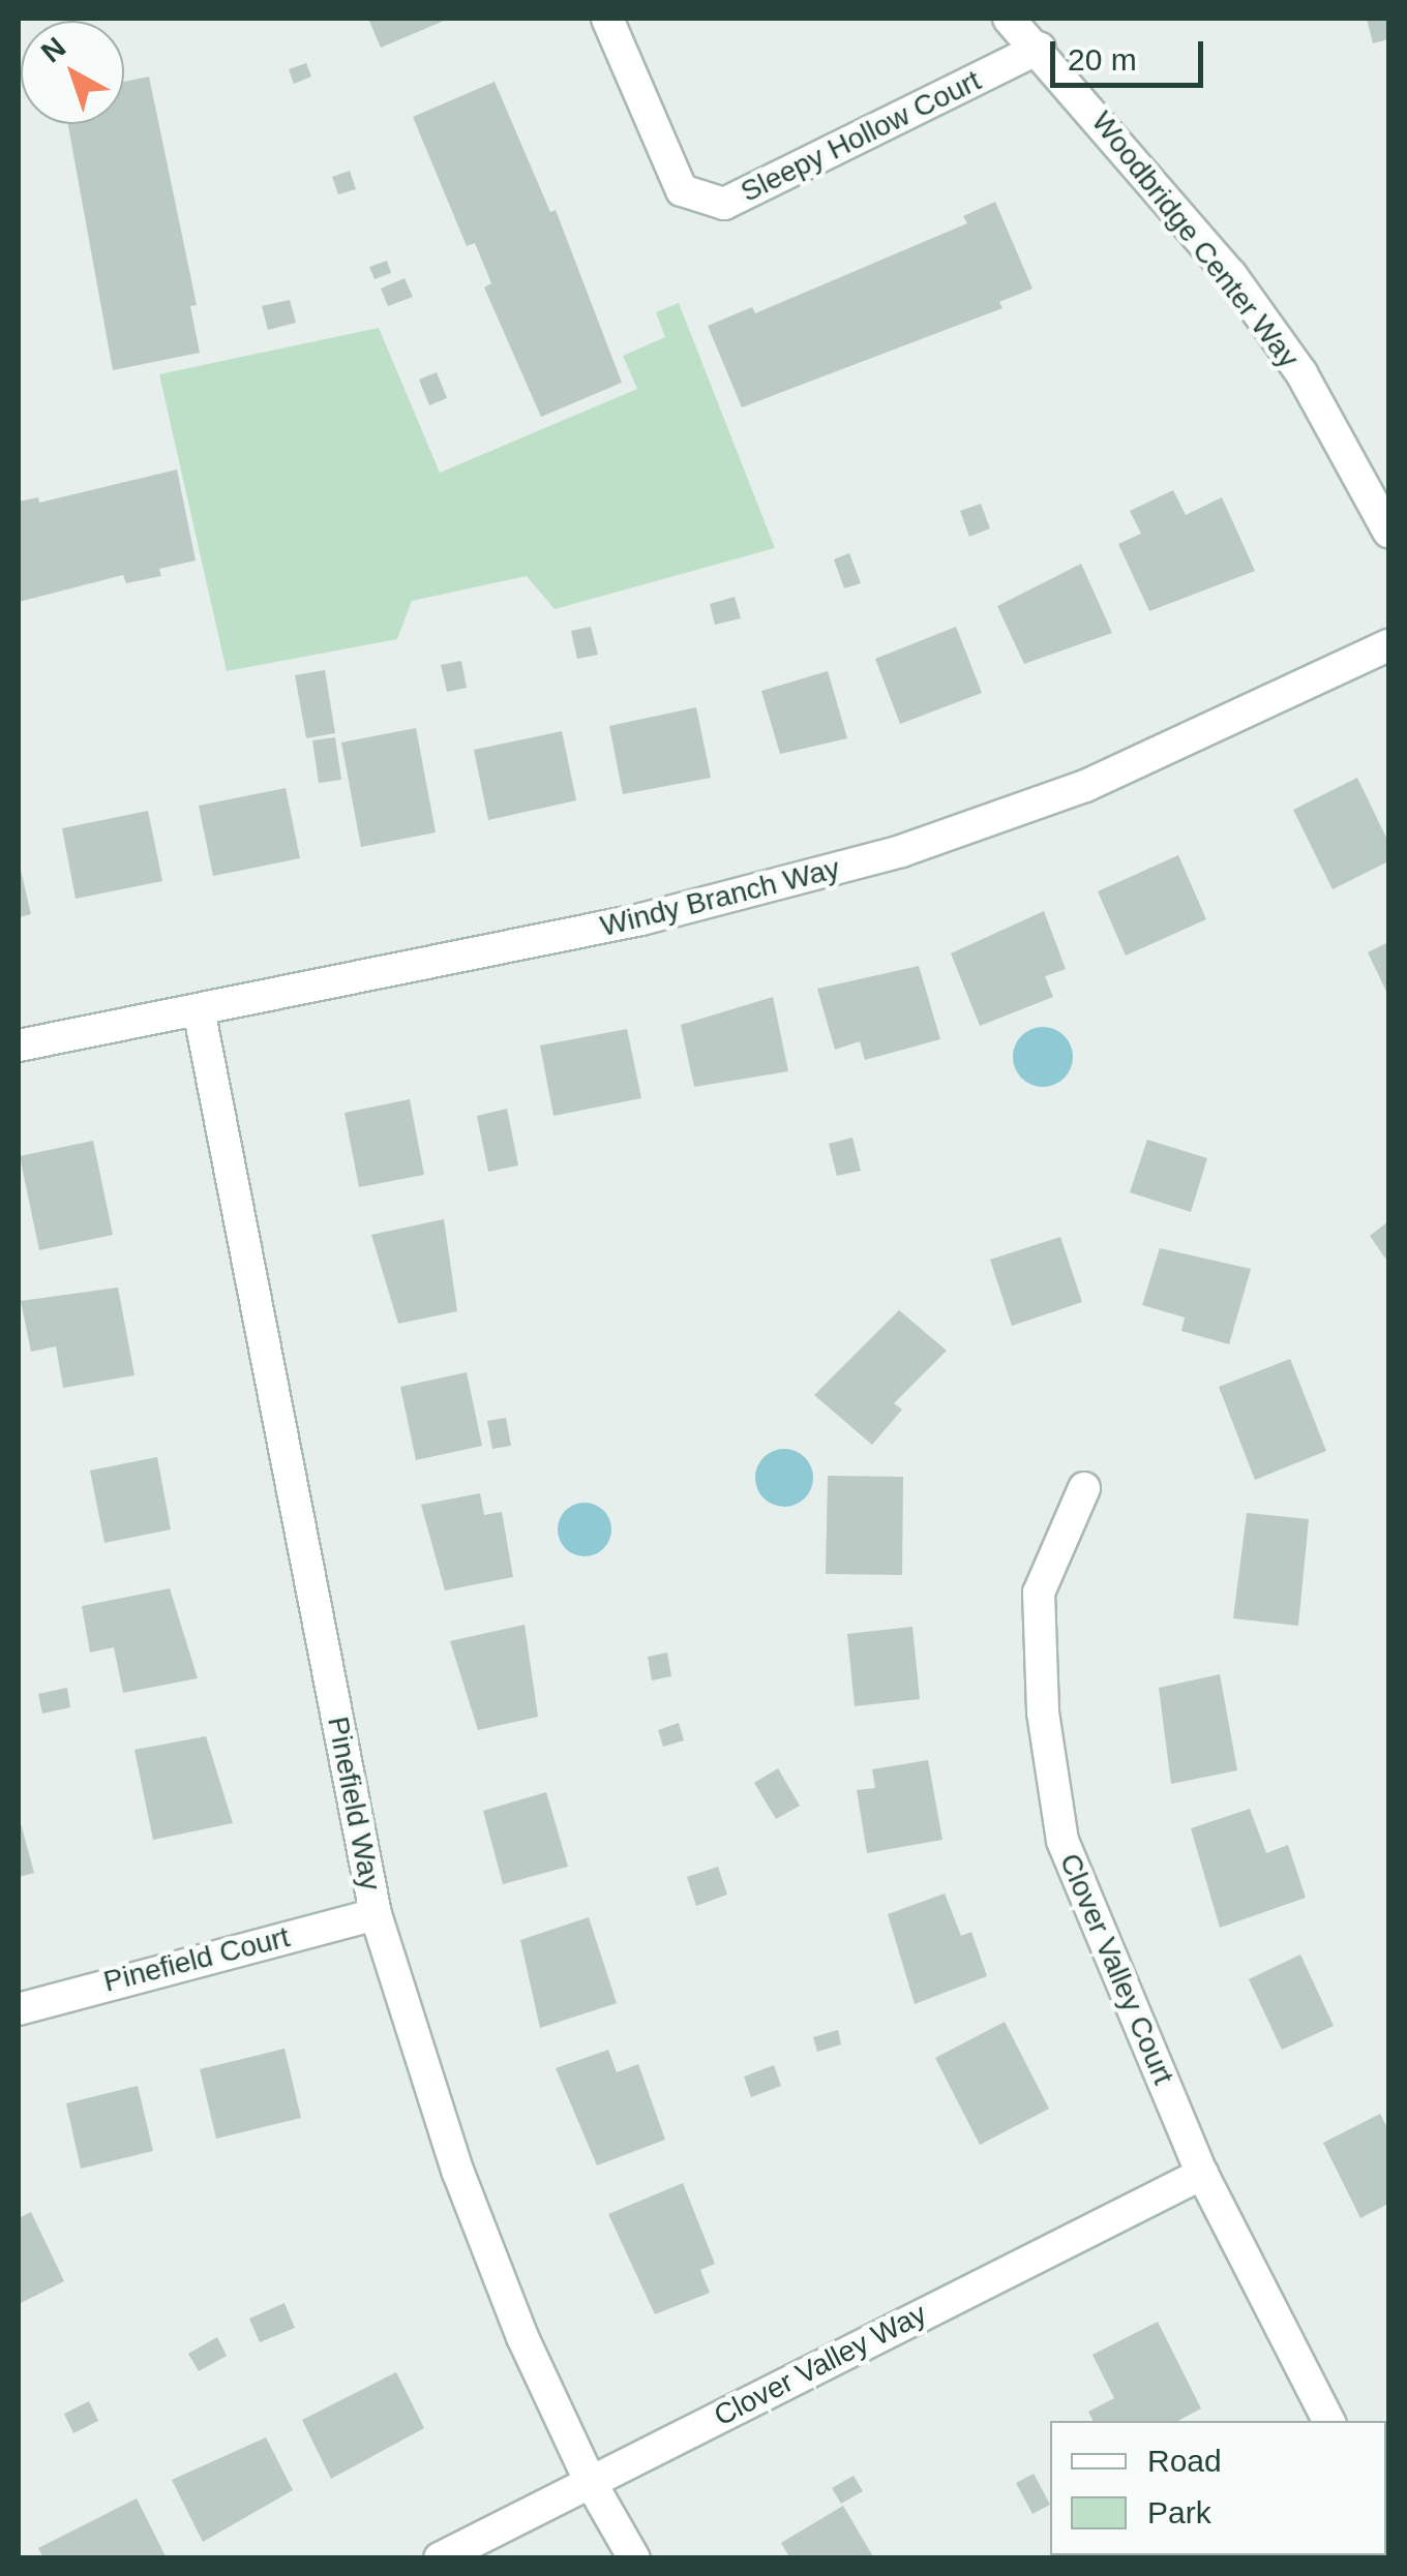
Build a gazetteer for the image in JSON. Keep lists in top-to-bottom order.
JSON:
{
  "streets": {
    "street": [
      "Sleepy Hollow Court",
      "Woodbridge Center Way",
      "Windy Branch Way",
      "Pinefield Way",
      "Pinefield Court",
      "Clover Valley Court",
      "Clover Valley Way"
    ]
  },
  "crossings": [
    ["Sleepy Hollow Court", "Woodbridge Center Way"],
    ["Windy Branch Way", "Pinefield Way"],
    ["Pinefield Way", "Pinefield Court"],
    ["Pinefield Way", "Clover Valley Way"],
    ["Clover Valley Court", "Clover Valley Way"]
  ],
  "legend": ["Road", "Park"],
  "scale_bar": "20 m",
  "north": "top left"
}
